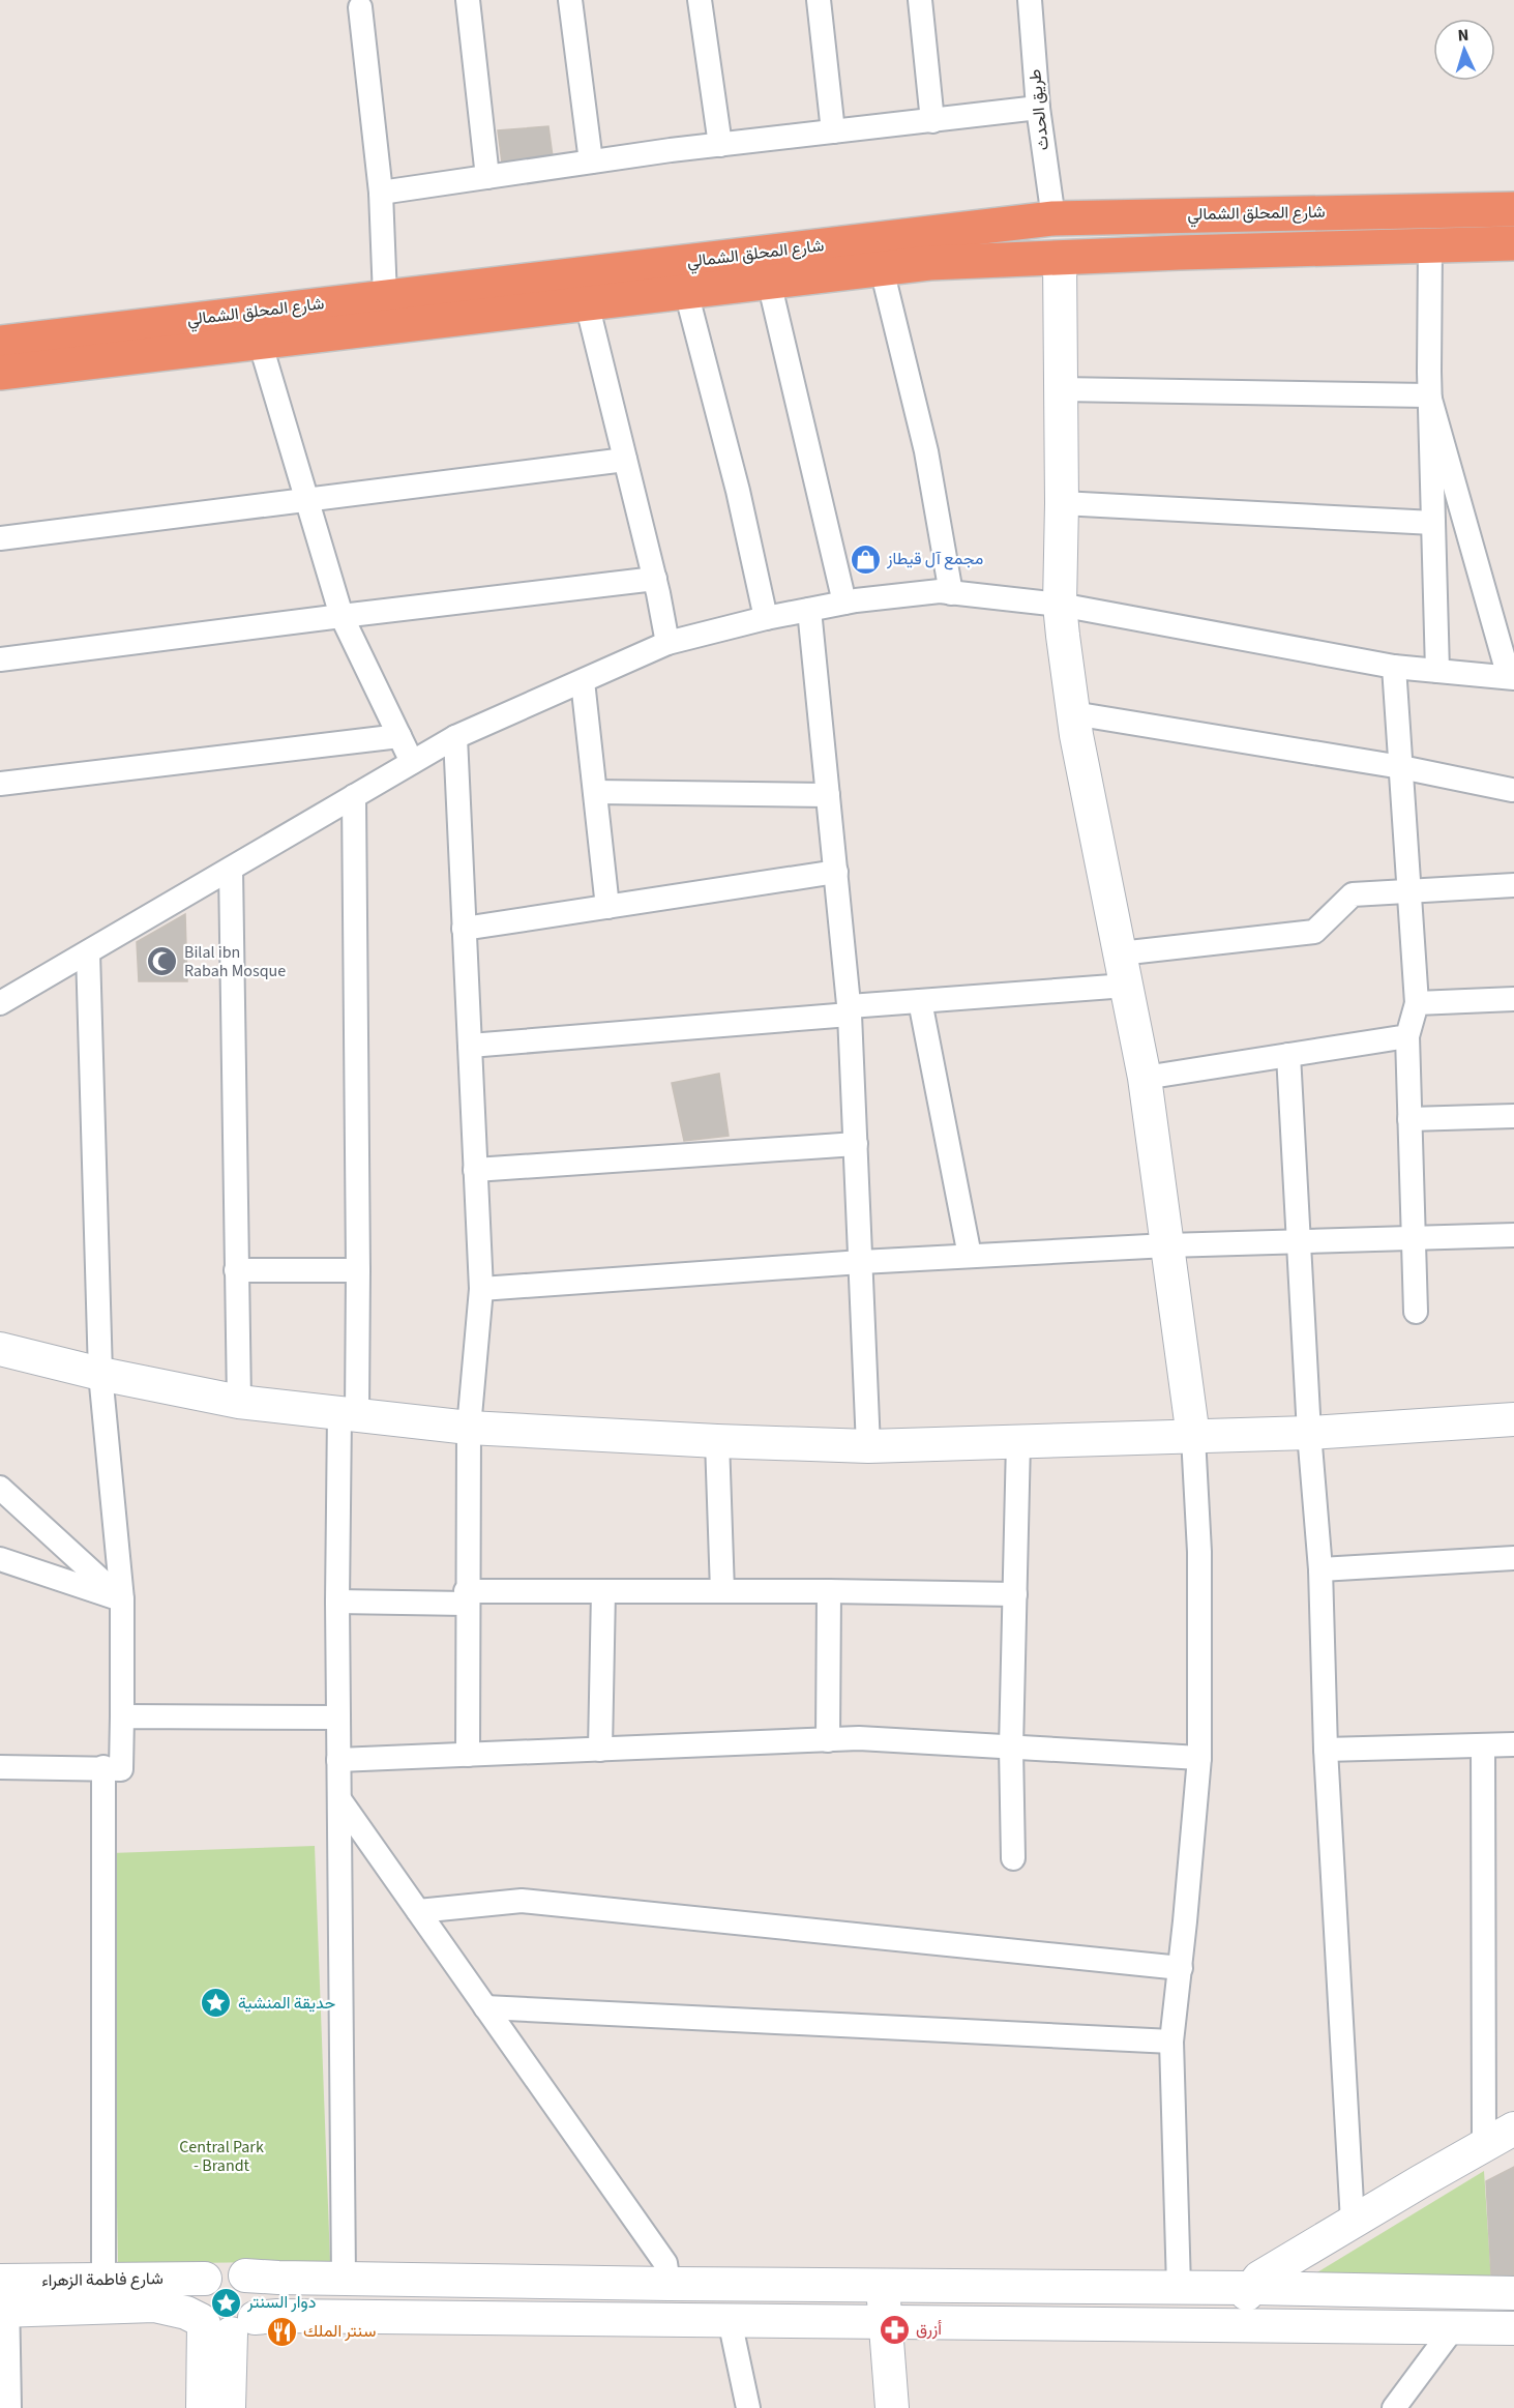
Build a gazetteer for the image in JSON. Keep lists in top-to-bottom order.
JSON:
{
  "streets": {
    "highway": ["شارع المحلق الشمالي"],
    "main road": ["شارع فاطمة الزهراء"],
    "street": ["طريق الحدث"]
  },
  "crossings": [
    ["طريق الحدث", "شارع المحلق الشمالي"]
  ],
  "parks": ["Central Park - Brandt"],
  "places": {
    "shop": ["مجمع آل قيطاز"],
    "mosque": ["Bilal ibn Rabah Mosque"],
    "place": ["حديقة المنشية", "دوار السنتر"],
    "pharmacy": ["أزرق"],
    "restaurant": ["سنتر الملك"]
  },
  "north": "top"
}
